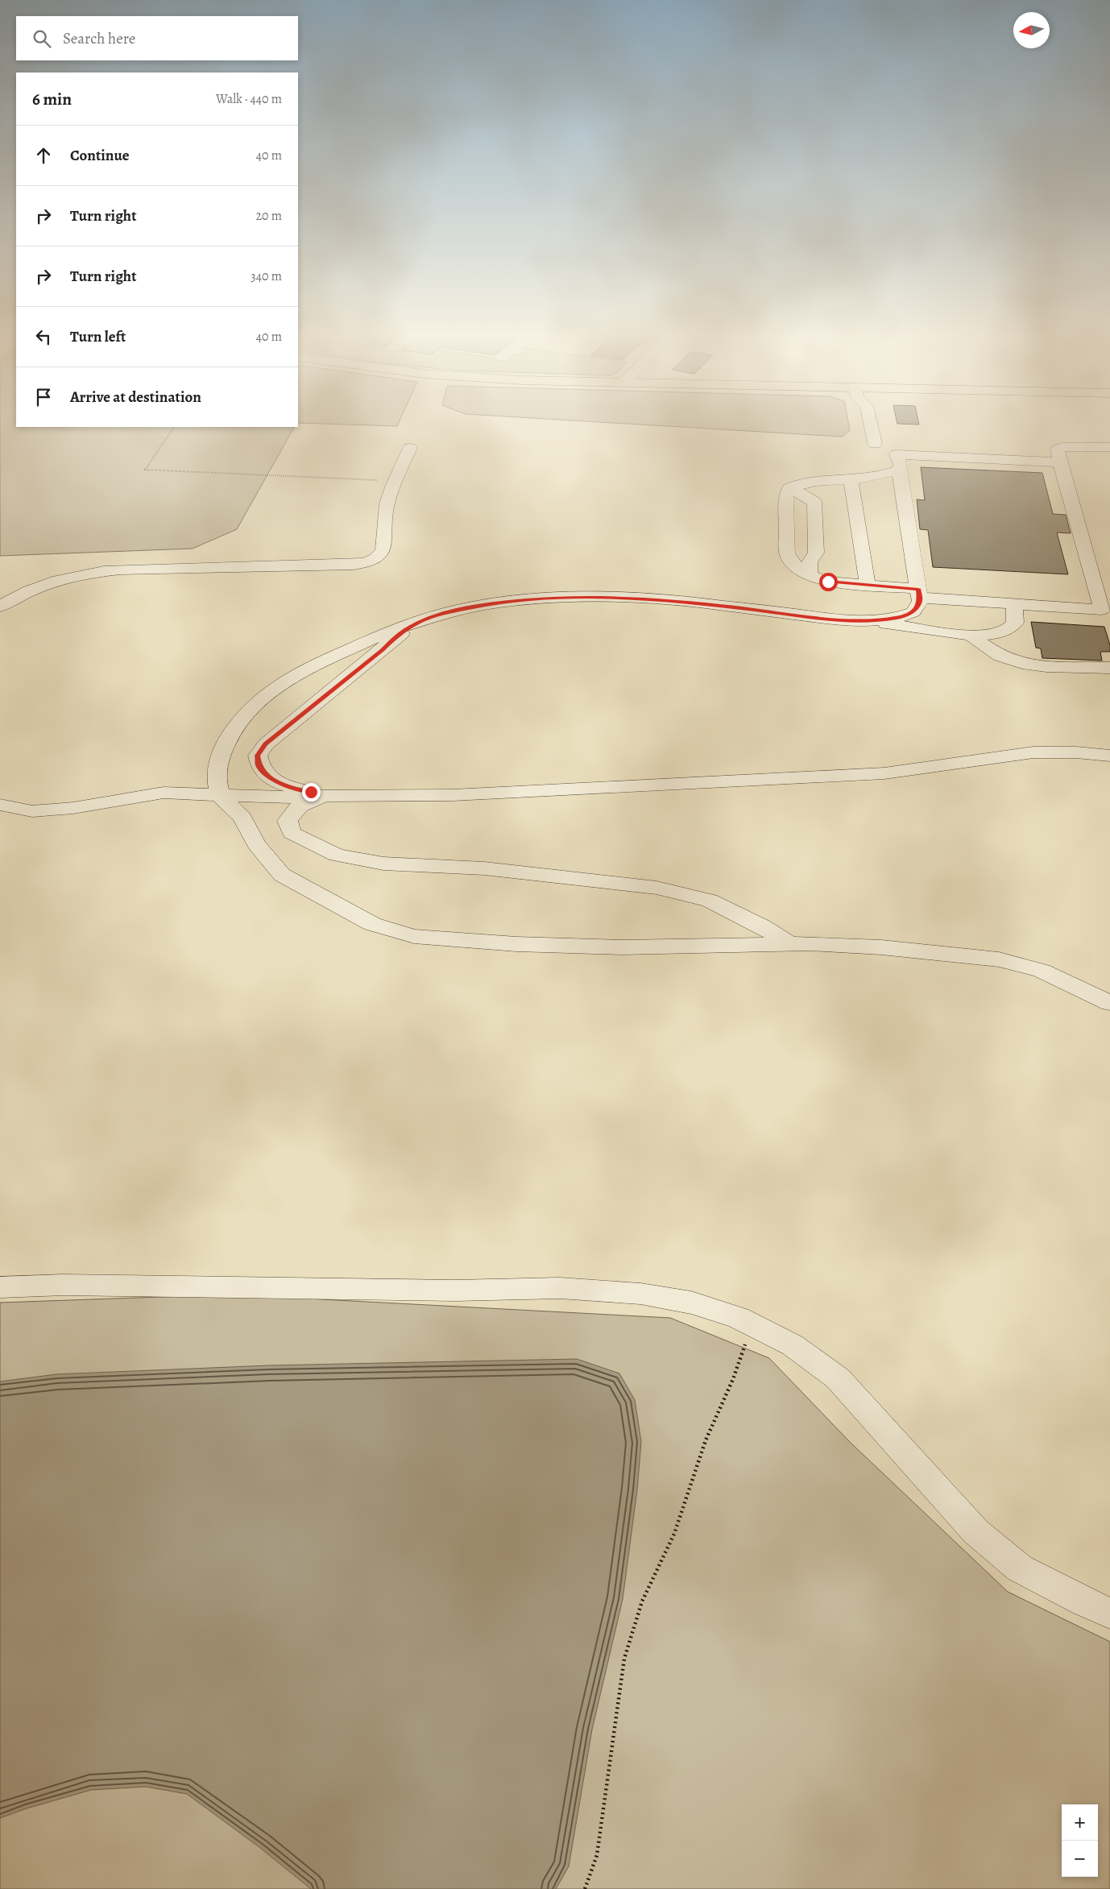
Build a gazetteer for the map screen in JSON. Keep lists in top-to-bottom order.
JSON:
{
  "north": "left",
  "page": {
    "search": "Search here",
    "heading": ["6 min", "Walk · 440 m"],
    "list": [
      ["Continue", "40 m"],
      ["Turn right", "20 m"],
      ["Turn right", "340 m"],
      ["Turn left", "40 m"],
      "Arrive at destination"
    ],
    "map_buttons": ["+", "−"]
  }
}
